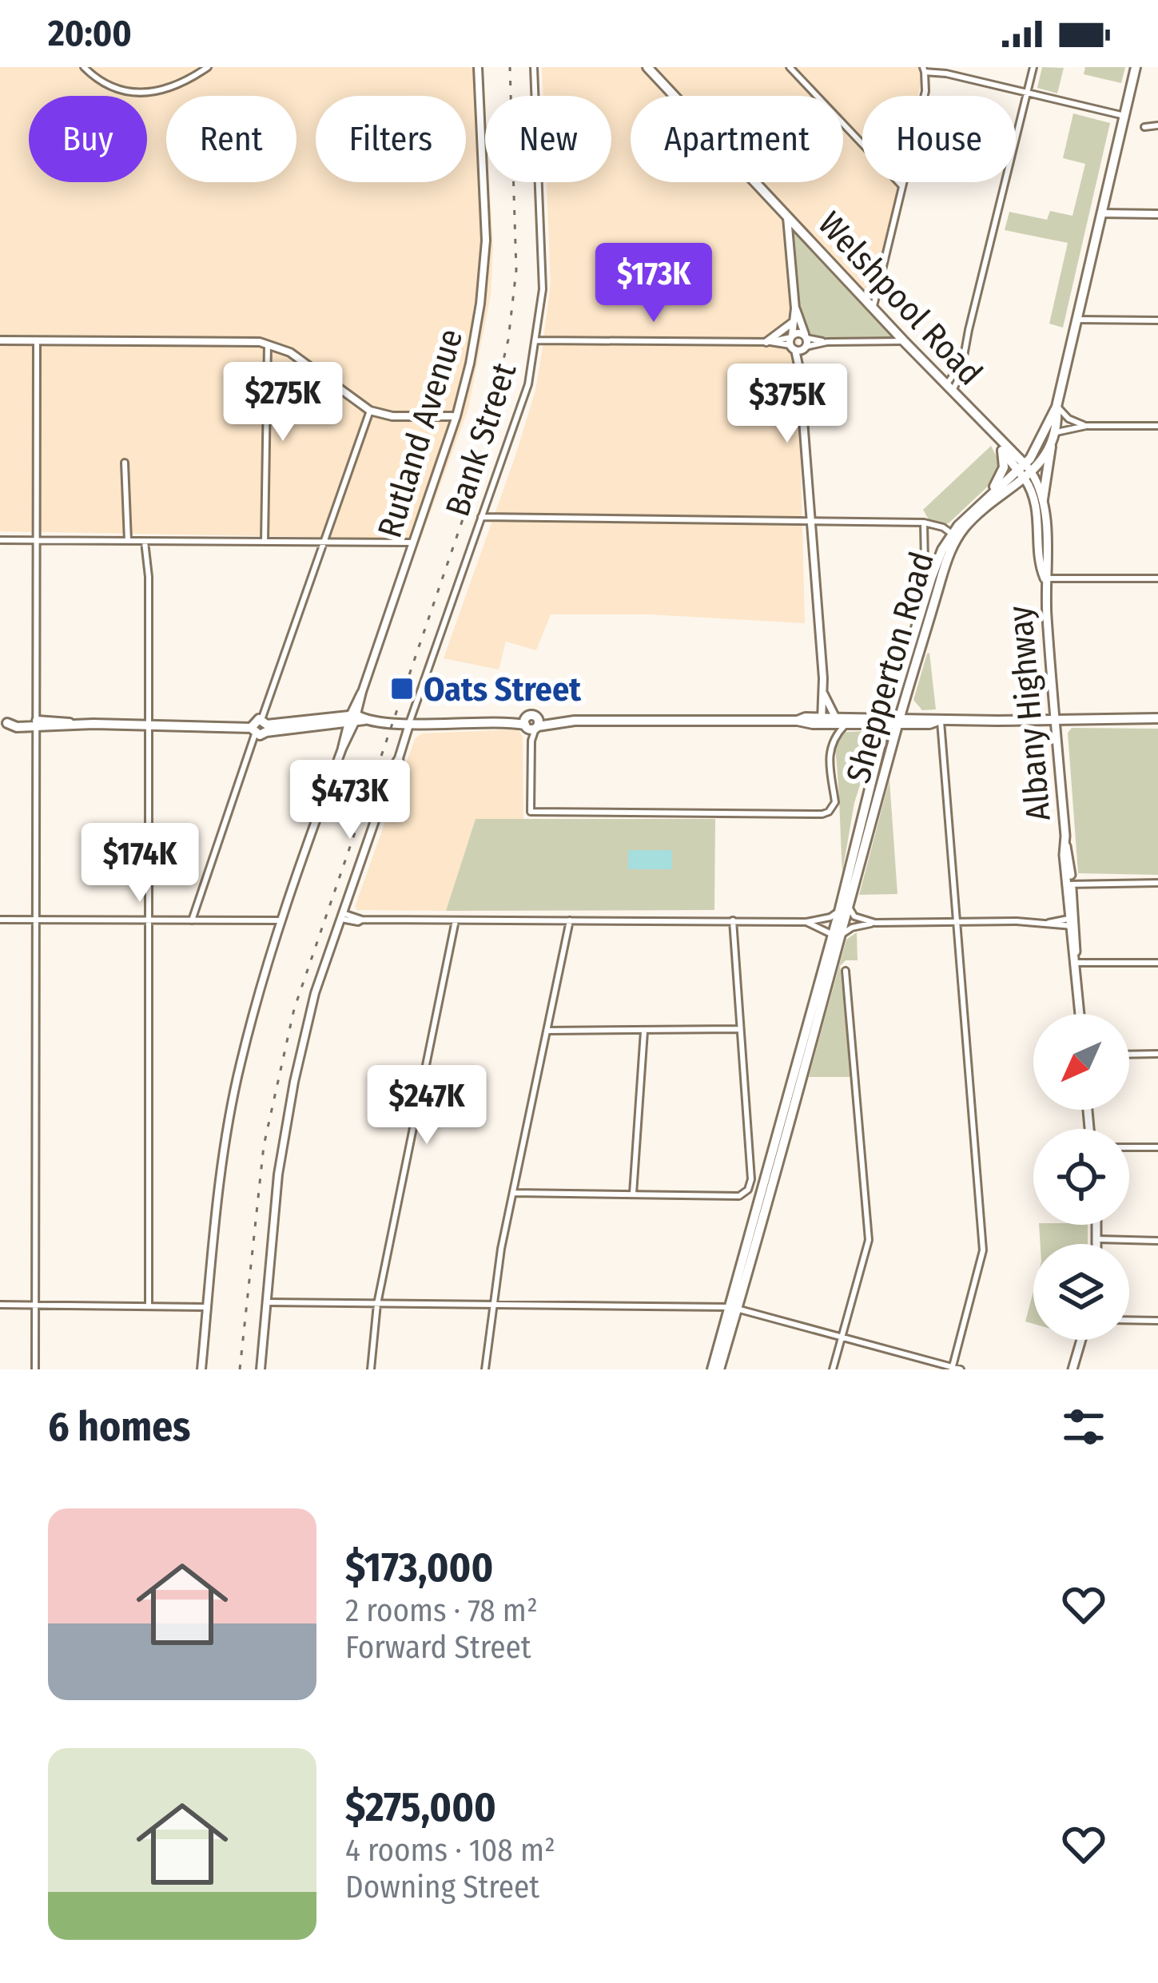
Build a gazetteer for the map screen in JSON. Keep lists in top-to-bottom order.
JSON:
{
  "streets": {
    "main road": ["Welshpool Road", "Shepperton Road", "Albany Highway"],
    "street": ["Rutland Avenue", "Bank Street"]
  },
  "crossings": [
    ["Welshpool Road", "Shepperton Road"],
    ["Welshpool Road", "Albany Highway"],
    ["Shepperton Road", "Albany Highway"]
  ],
  "places": {
    "transit": ["Oats Street"]
  },
  "north": "bottom left",
  "page": {
    "status": "20:00",
    "chip": [
      "Buy",
      "Rent",
      "Filters",
      "New",
      "Apartment",
      "House"
    ],
    "price": [
      "$173K",
      "$275K",
      "$375K",
      "$473K",
      "$174K",
      "$247K"
    ],
    "heading": "6 homes",
    "list": [
      {
        "name": "$173,000",
        "note": "2 rooms · 78 m² · Forward Street"
      },
      {
        "name": "$275,000",
        "note": "4 rooms · 108 m² · Downing Street"
      }
    ]
  }
}
